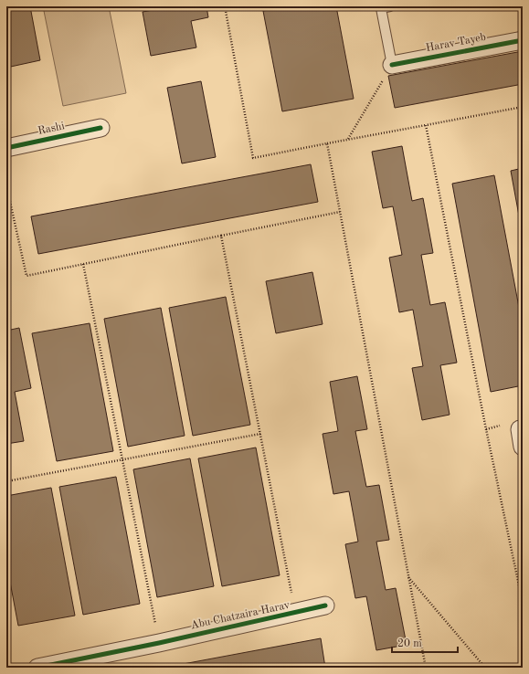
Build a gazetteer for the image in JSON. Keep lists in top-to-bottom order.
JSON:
{
  "streets": {
    "street": ["Harav Tayeb", "Rashi", "Abu Chatzaira Harav"]
  },
  "scale_bar": "20 m"
}
